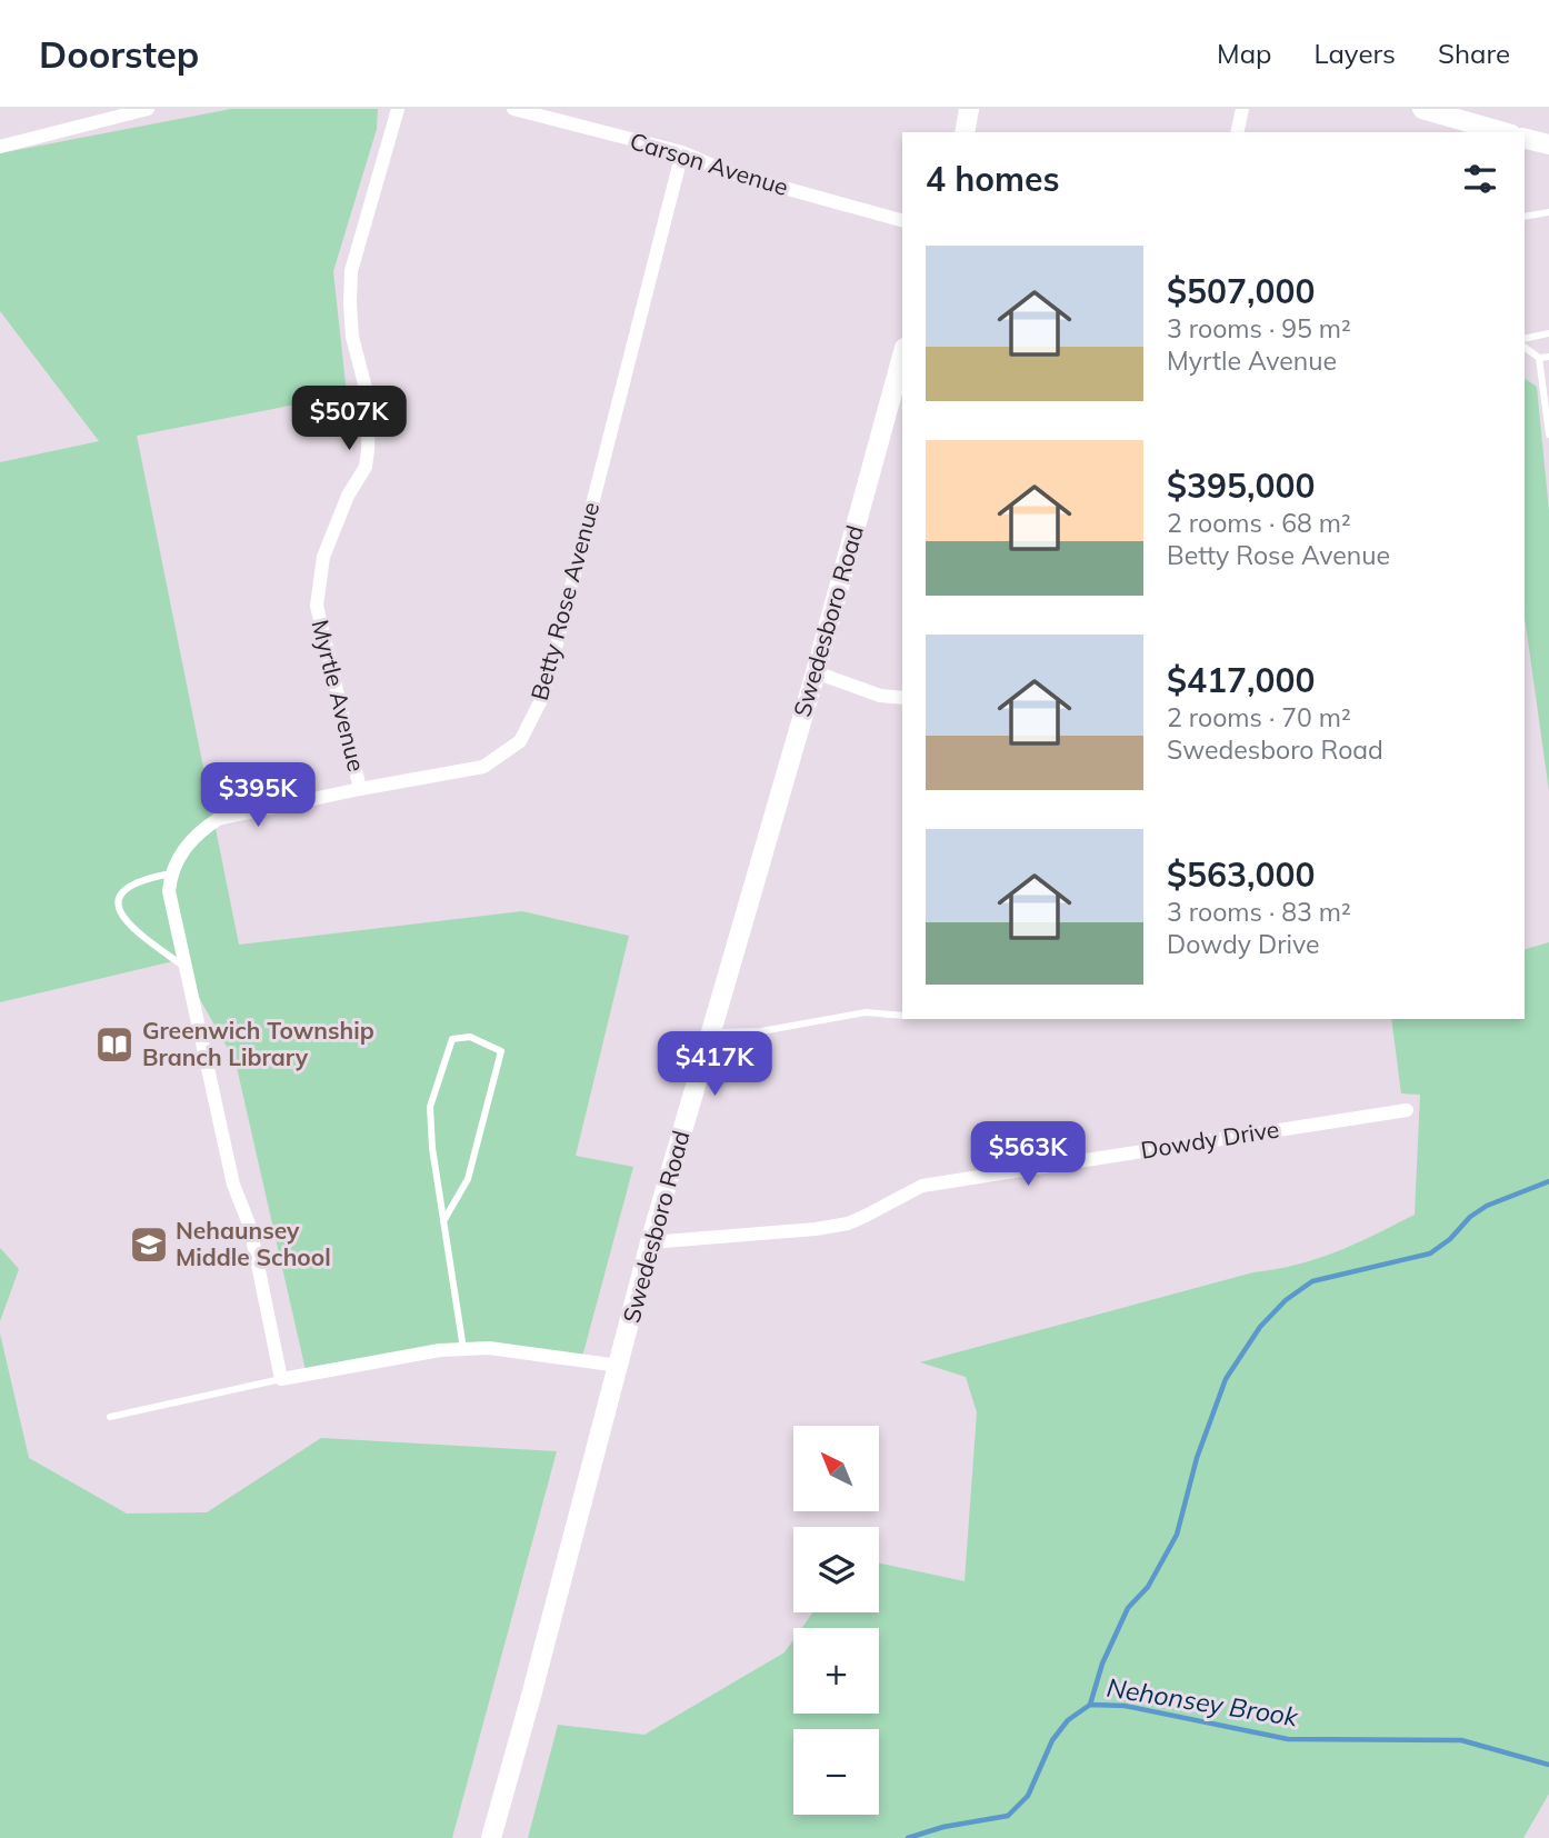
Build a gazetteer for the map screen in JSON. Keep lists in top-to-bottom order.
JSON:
{
  "streets": {
    "main road": ["Swedesboro Road"],
    "street": [
      "Carson Avenue",
      "Betty Rose Avenue",
      "Myrtle Avenue",
      "Dowdy Drive"
    ]
  },
  "crossings": [
    ["Carson Avenue", "Betty Rose Avenue"],
    ["Betty Rose Avenue", "Myrtle Avenue"],
    ["Swedesboro Road", "Dowdy Drive"]
  ],
  "water": ["Nehonsey Brook"],
  "places": {
    "library": ["Greenwich Township Branch Library"],
    "school or university": ["Nehaunsey Middle School"]
  },
  "north": "top left",
  "page": {
    "header": "Doorstep",
    "nav": ["Map", "Layers", "Share"],
    "heading": "4 homes",
    "list": [
      {
        "name": "$507,000",
        "note": "3 rooms · 95 m² · Myrtle Avenue"
      },
      {
        "name": "$395,000",
        "note": "2 rooms · 68 m² · Betty Rose Avenue"
      },
      {
        "name": "$417,000",
        "note": "2 rooms · 70 m² · Swedesboro Road"
      },
      {
        "name": "$563,000",
        "note": "3 rooms · 83 m² · Dowdy Drive"
      }
    ],
    "price": [
      "$507K",
      "$395K",
      "$417K",
      "$563K"
    ],
    "map_buttons": ["+", "−"]
  }
}
